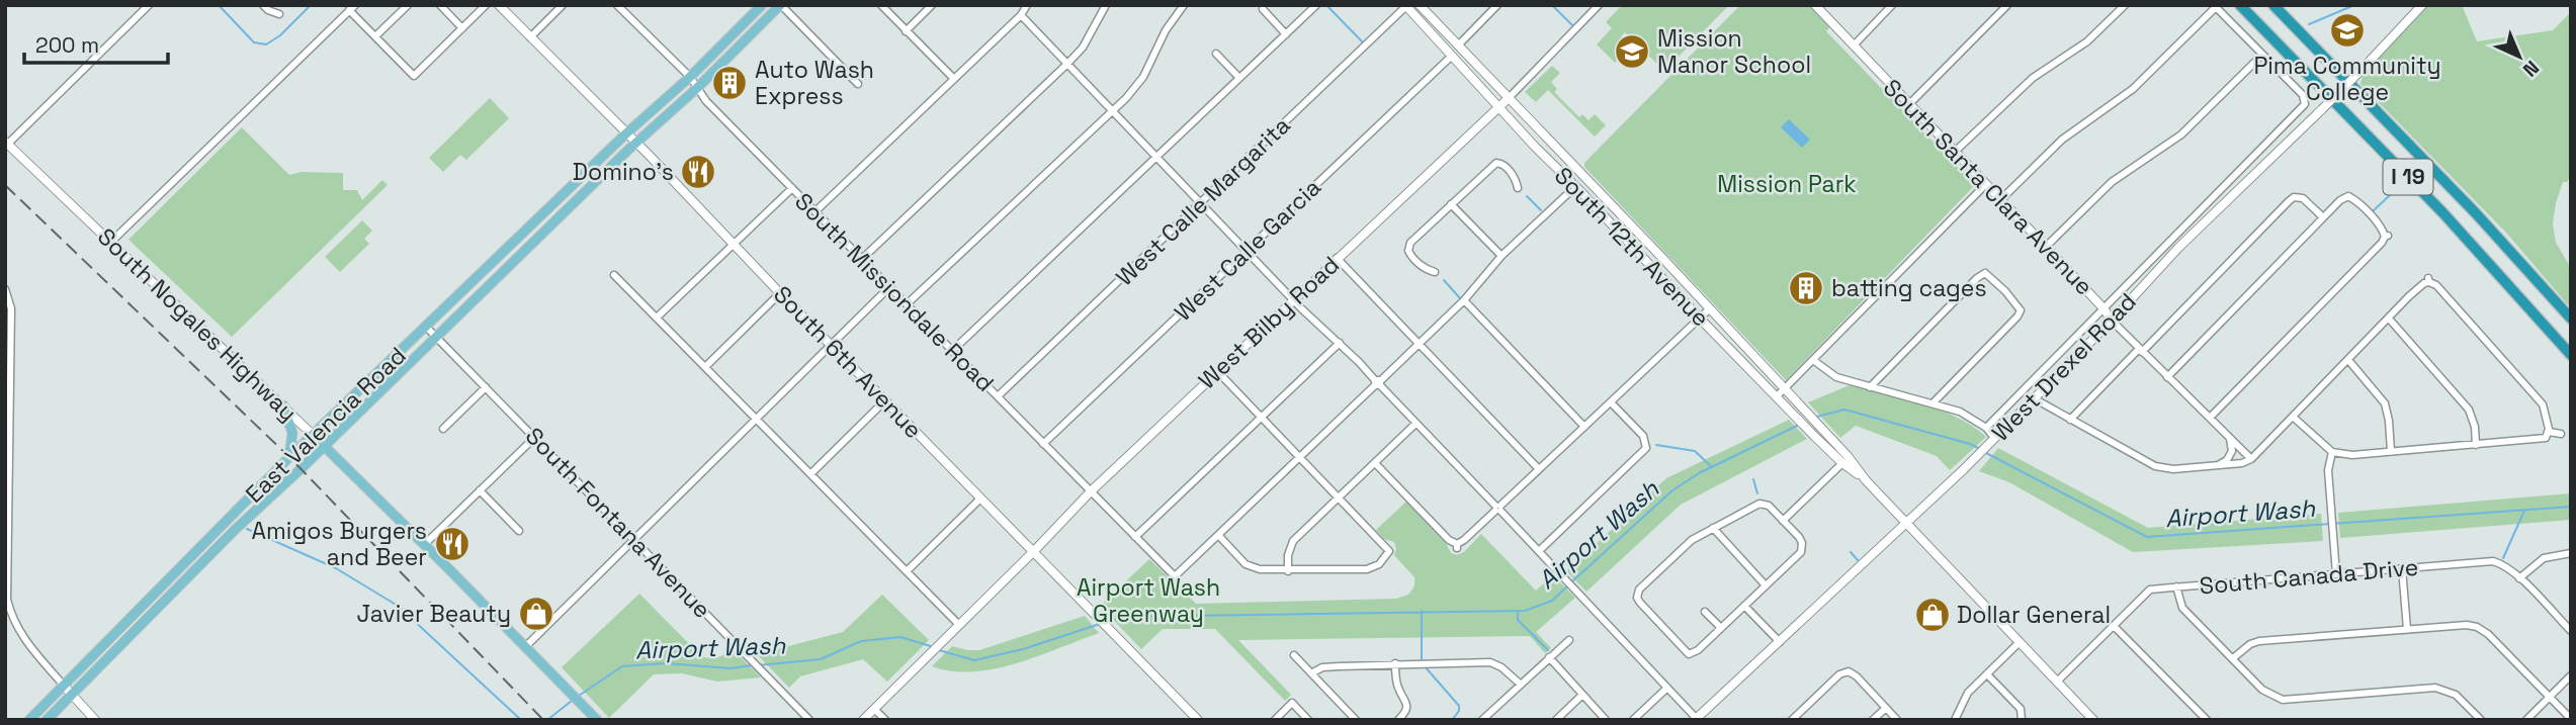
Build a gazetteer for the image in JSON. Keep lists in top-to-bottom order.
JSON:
{
  "streets": {
    "highway": ["I 19"],
    "main road": ["South Nogales Highway", "East Valencia Road"],
    "street": [
      "South Santa Clara Avenue",
      "West Calle Margarita",
      "South 12th Avenue",
      "West Calle Garcia",
      "South Missiondale Road",
      "West Bilby Road",
      "South 6th Avenue",
      "West Drexel Road",
      "South Fontana Avenue",
      "South Canada Drive"
    ]
  },
  "crossings": [
    ["South Santa Clara Avenue", "West Drexel Road"],
    ["West Calle Margarita", "South 12th Avenue"],
    ["West Calle Margarita", "South Missiondale Road"],
    ["South 12th Avenue", "West Calle Garcia"],
    ["South 12th Avenue", "West Bilby Road"],
    ["South 12th Avenue", "West Drexel Road"],
    ["South 12th Avenue", "South Canada Drive"],
    ["West Calle Garcia", "South Missiondale Road"],
    ["South Missiondale Road", "West Bilby Road"],
    ["South Missiondale Road", "East Valencia Road"],
    ["West Bilby Road", "South 6th Avenue"],
    ["South Nogales Highway", "East Valencia Road"],
    ["South 6th Avenue", "East Valencia Road"],
    ["East Valencia Road", "South Fontana Avenue"]
  ],
  "water": ["Airport Wash"],
  "parks": ["Mission Park", "Airport Wash Greenway"],
  "places": {
    "school or university": ["Pima Community College", "Mission Manor School"],
    "building": ["Auto Wash Express", "batting cages"],
    "restaurant": ["Domino's", "Amigos Burgers and Beer"],
    "shop": ["Javier Beauty", "Dollar General"]
  },
  "scale_bar": "200 m",
  "north": "bottom right"
}
